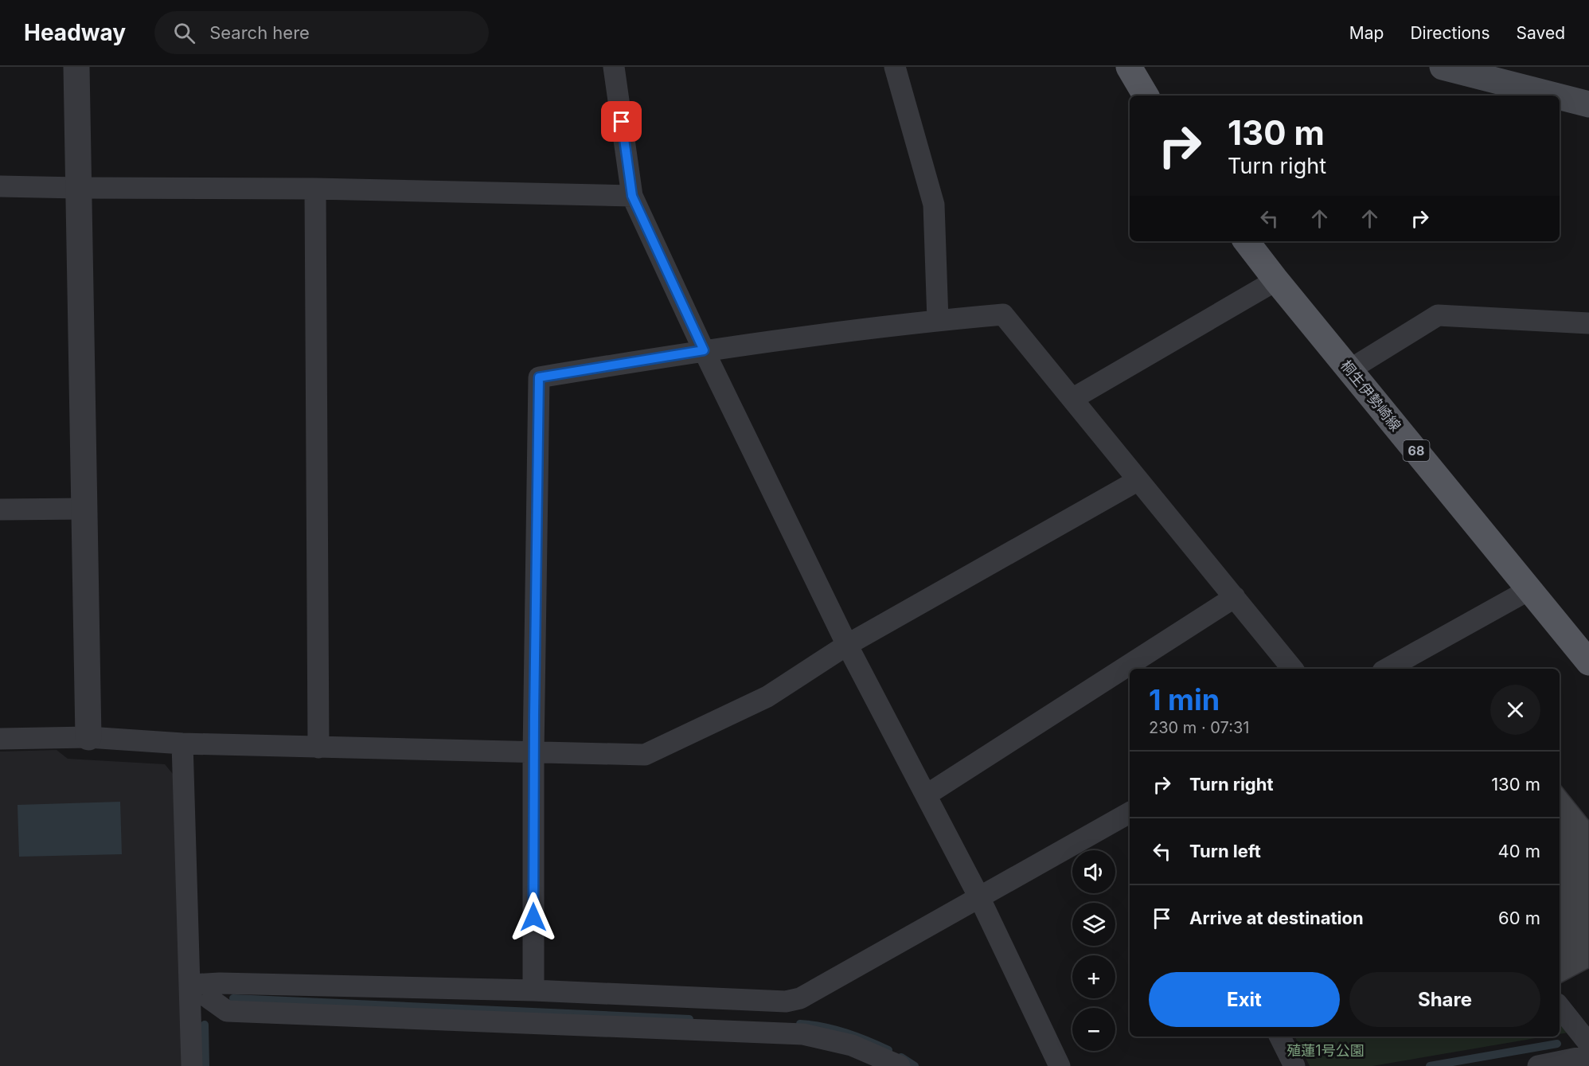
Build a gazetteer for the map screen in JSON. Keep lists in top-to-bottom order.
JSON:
{
  "streets": {
    "main road": ["桐生伊勢崎線", "68"]
  },
  "parks": ["殖蓮1号公園"],
  "page": {
    "header": "Headway",
    "search": "Search here",
    "nav": ["Map", "Directions", "Saved"],
    "turn": ["130 m", "Turn right"],
    "heading": ["1 min", "230 m · 07:31"],
    "list": [
      {
        "name": "Turn right",
        "value": "130 m"
      },
      {
        "name": "Turn left",
        "value": "40 m"
      },
      {
        "name": "Arrive at destination",
        "value": "60 m"
      }
    ],
    "map_buttons": ["+", "−"],
    "buttons": ["Exit", "Share"]
  }
}
